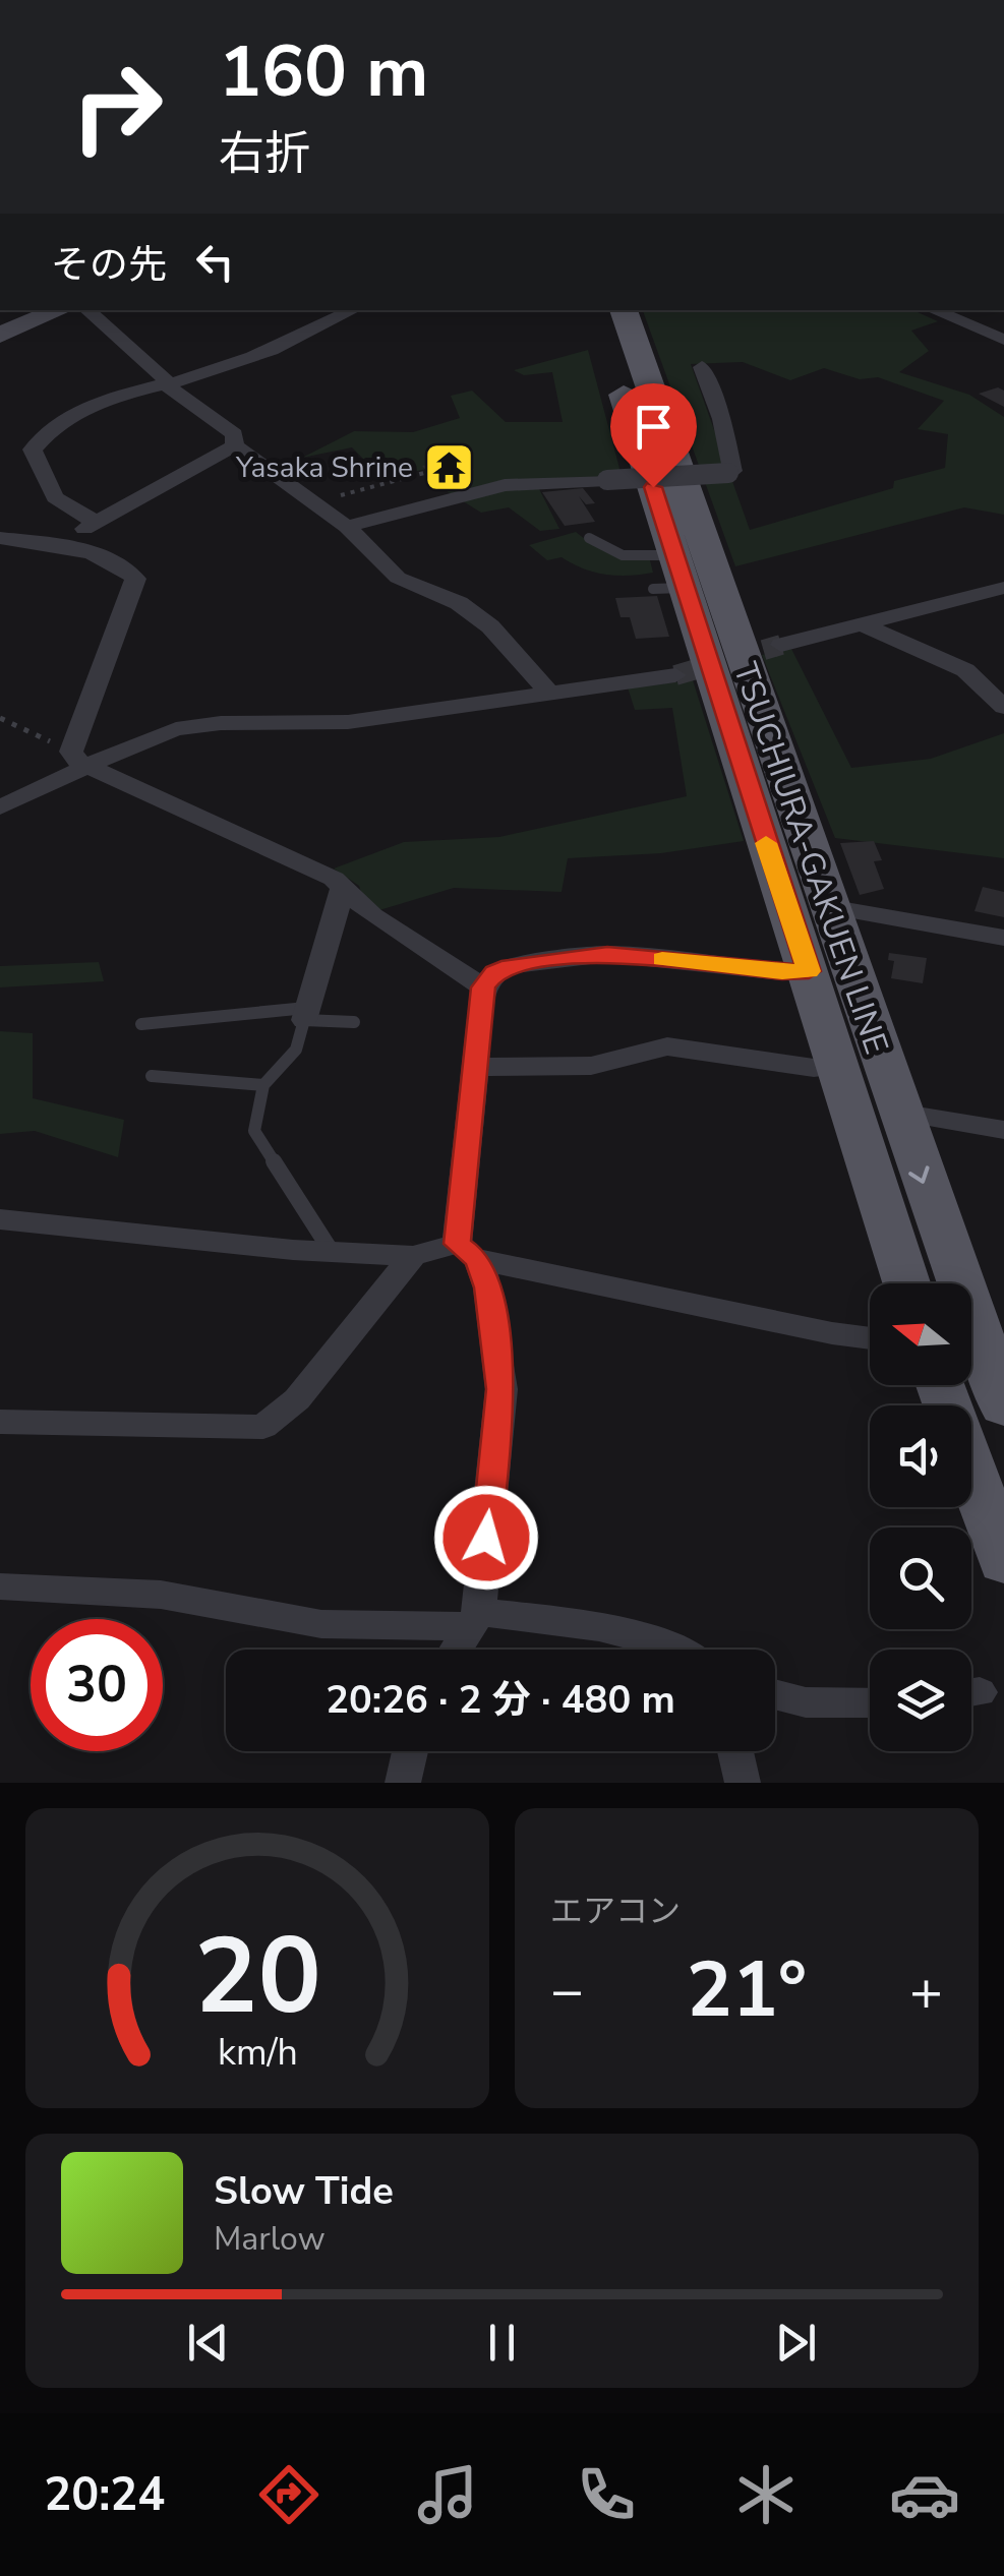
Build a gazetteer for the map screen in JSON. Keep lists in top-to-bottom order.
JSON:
{
  "streets": {
    "main road": ["TSUCHIURA-GAKUEN LINE"]
  },
  "places": {
    "temple": ["Yasaka Shrine"]
  },
  "north": "left",
  "page": {
    "turn": ["160 m", "右折"],
    "then": "その先",
    "limit": "30",
    "trip": "20:26 · 2 分 · 480 m",
    "tile": "エアコン",
    "heat": ["−", "21°", "+"],
    "song": ["Slow Tide", "Marlow"],
    "tabs": "20:24",
    "gauge": ["20", "km/h"]
  }
}
